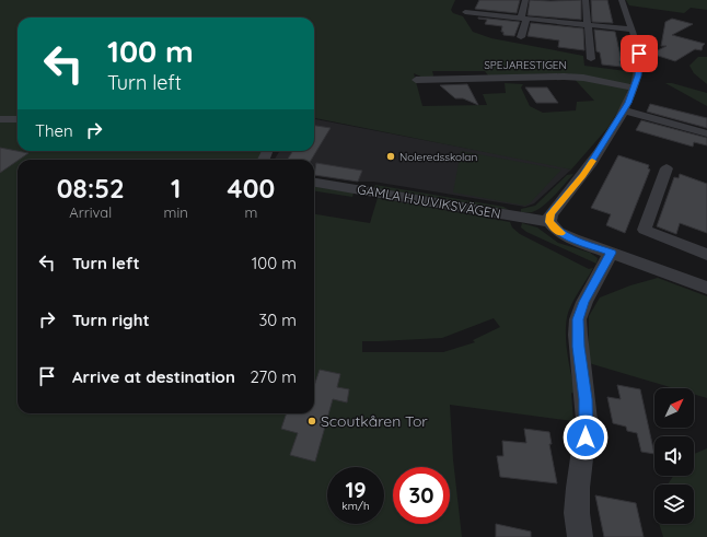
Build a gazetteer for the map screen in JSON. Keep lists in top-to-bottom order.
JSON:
{
  "streets": {
    "street": ["SPEJARESTIGEN", "GAMLA HJUVIKSVÄGEN"]
  },
  "places": ["Noleredsskolan", "Scoutkåren Tor"],
  "north": "top right",
  "page": {
    "turn": ["100 m", "Turn left"],
    "then": "Then",
    "eta": [
      "08:52",
      "Arrival",
      "1",
      "min",
      "400",
      "m"
    ],
    "list": [
      {
        "name": "Turn left",
        "value": "100 m"
      },
      {
        "name": "Turn right",
        "value": "30 m"
      },
      {
        "name": "Arrive at destination",
        "value": "270 m"
      }
    ],
    "speed": "19 km/h",
    "limit": "30"
  }
}
